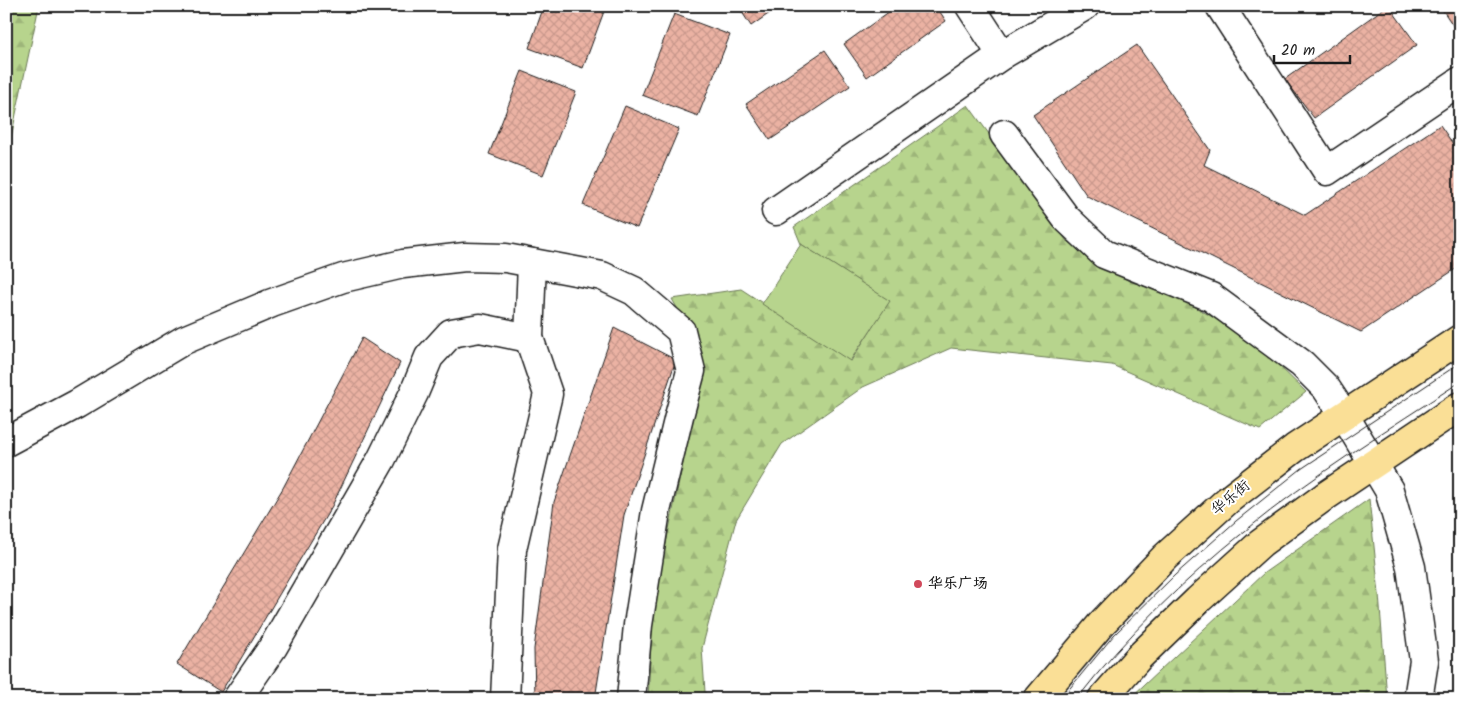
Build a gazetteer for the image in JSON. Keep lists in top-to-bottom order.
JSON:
{
  "streets": {
    "highway": ["华乐街"]
  },
  "places": ["华乐广场"],
  "scale_bar": "20 m"
}
